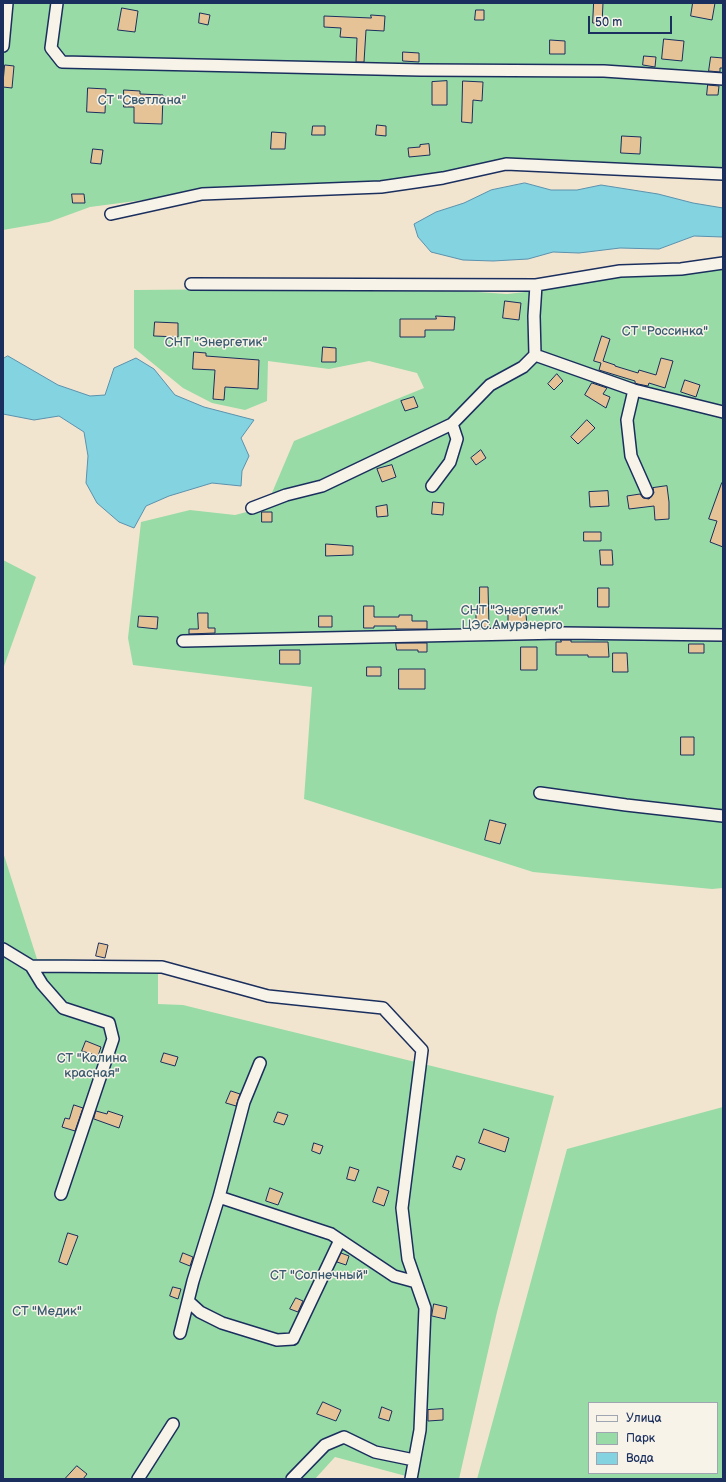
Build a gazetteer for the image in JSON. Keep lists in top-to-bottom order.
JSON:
{
  "parks": [
    "СТ \"Светлана\"",
    "СТ \"Россинка\"",
    "СНТ \"Энергетик\"",
    "СНТ \"Энергетик\" ЦЭС Амурэнерго",
    "СТ \"Калина красная\"",
    "СТ \"Солнечный\"",
    "СТ \"Медик\""
  ],
  "legend": ["Улица", "Парк", "Вода"],
  "scale_bar": "50 m"
}
